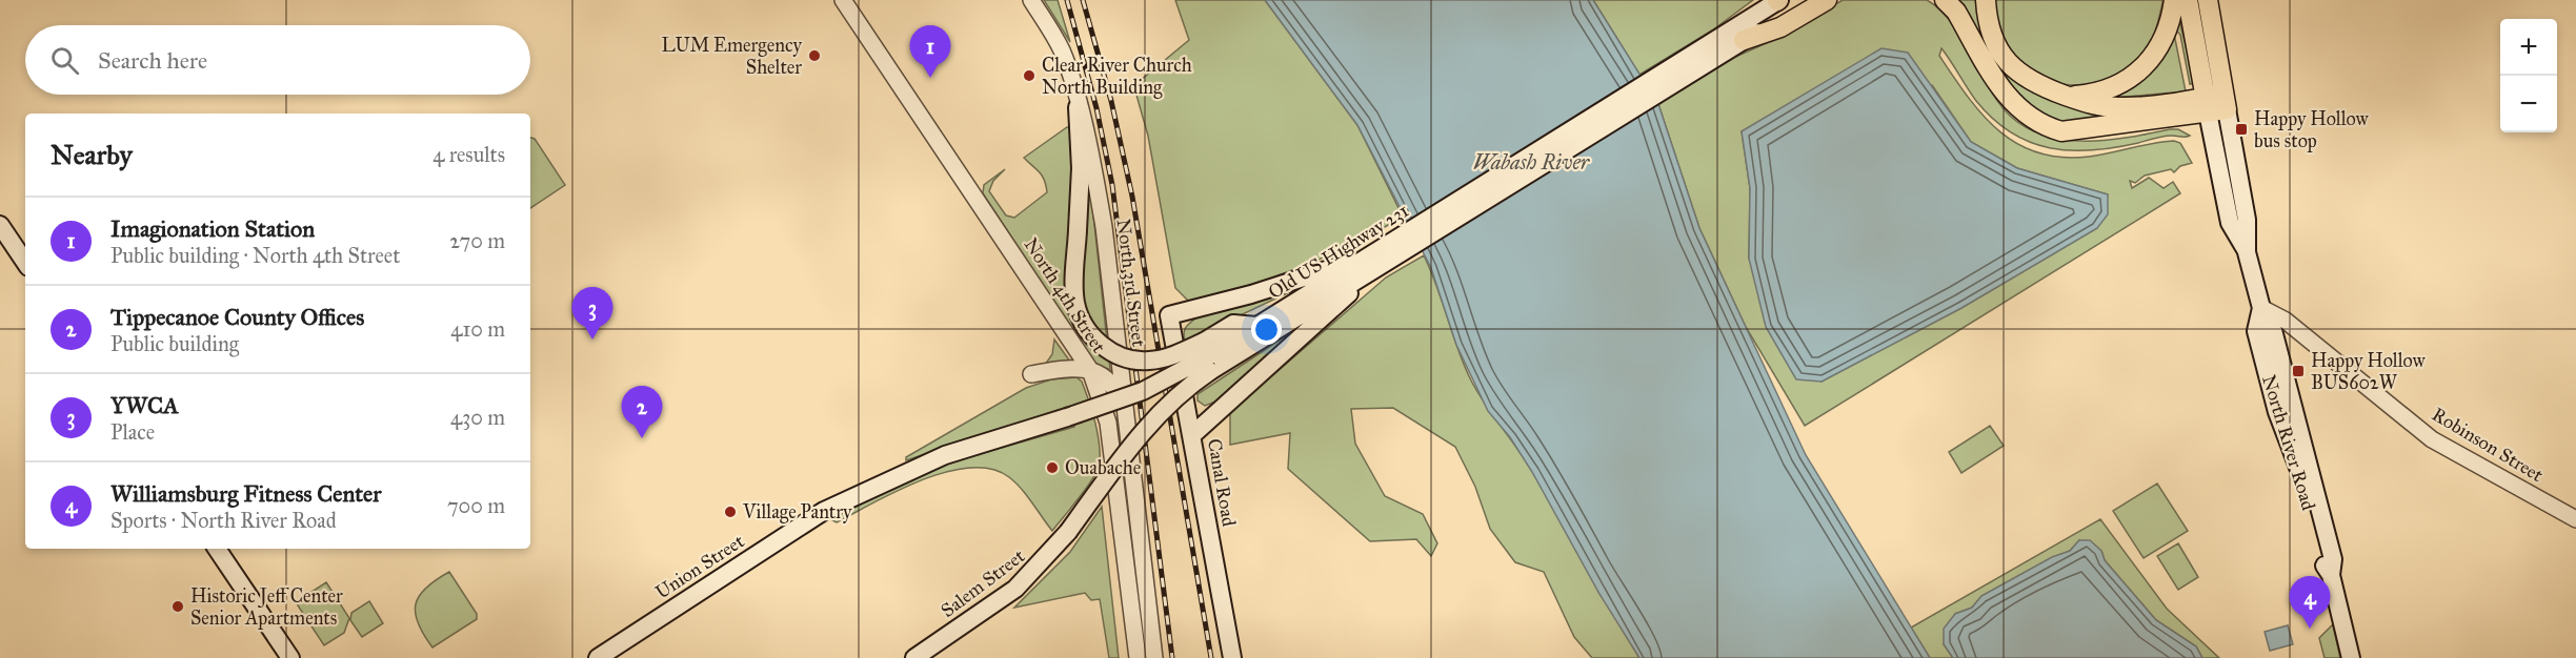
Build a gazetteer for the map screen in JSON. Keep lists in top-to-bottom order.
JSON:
{
  "streets": {
    "main road": [
      "Old US Highway 231",
      "North River Road",
      "Canal Road",
      "Union Street",
      "Salem Street"
    ],
    "street": ["North 3rd Street", "North 4th Street", "Robinson Street"]
  },
  "crossings": [
    ["Old US Highway 231", "Canal Road"],
    ["Old US Highway 231", "Union Street"],
    ["Old US Highway 231", "Salem Street"],
    ["North River Road", "Robinson Street"],
    ["Union Street", "Salem Street"]
  ],
  "water": ["Wabash River"],
  "places": {
    "other": [
      "LUM Emergency Shelter",
      "Clear River Church North Building",
      "Ouabache",
      "Village Pantry",
      "Historic Jeff Center Senior Apartments"
    ],
    "transit": ["Happy Hollow bus stop", "Happy Hollow BUS602W"]
  },
  "page": {
    "map_buttons": ["+", "−"],
    "pins": [
      "1",
      "3",
      "2",
      "4"
    ],
    "search": "Search here",
    "heading": ["Nearby", "4 results"],
    "list": [
      {
        "mark": "1",
        "name": "Imagionation Station",
        "note": "Public building · North 4th Street",
        "value": "270 m"
      },
      {
        "mark": "2",
        "name": "Tippecanoe County Offices",
        "note": "Public building",
        "value": "410 m"
      },
      {
        "mark": "3",
        "name": "YWCA",
        "note": "Place",
        "value": "430 m"
      },
      {
        "mark": "4",
        "name": "Williamsburg Fitness Center",
        "note": "Sports · North River Road",
        "value": "700 m"
      }
    ]
  }
}
